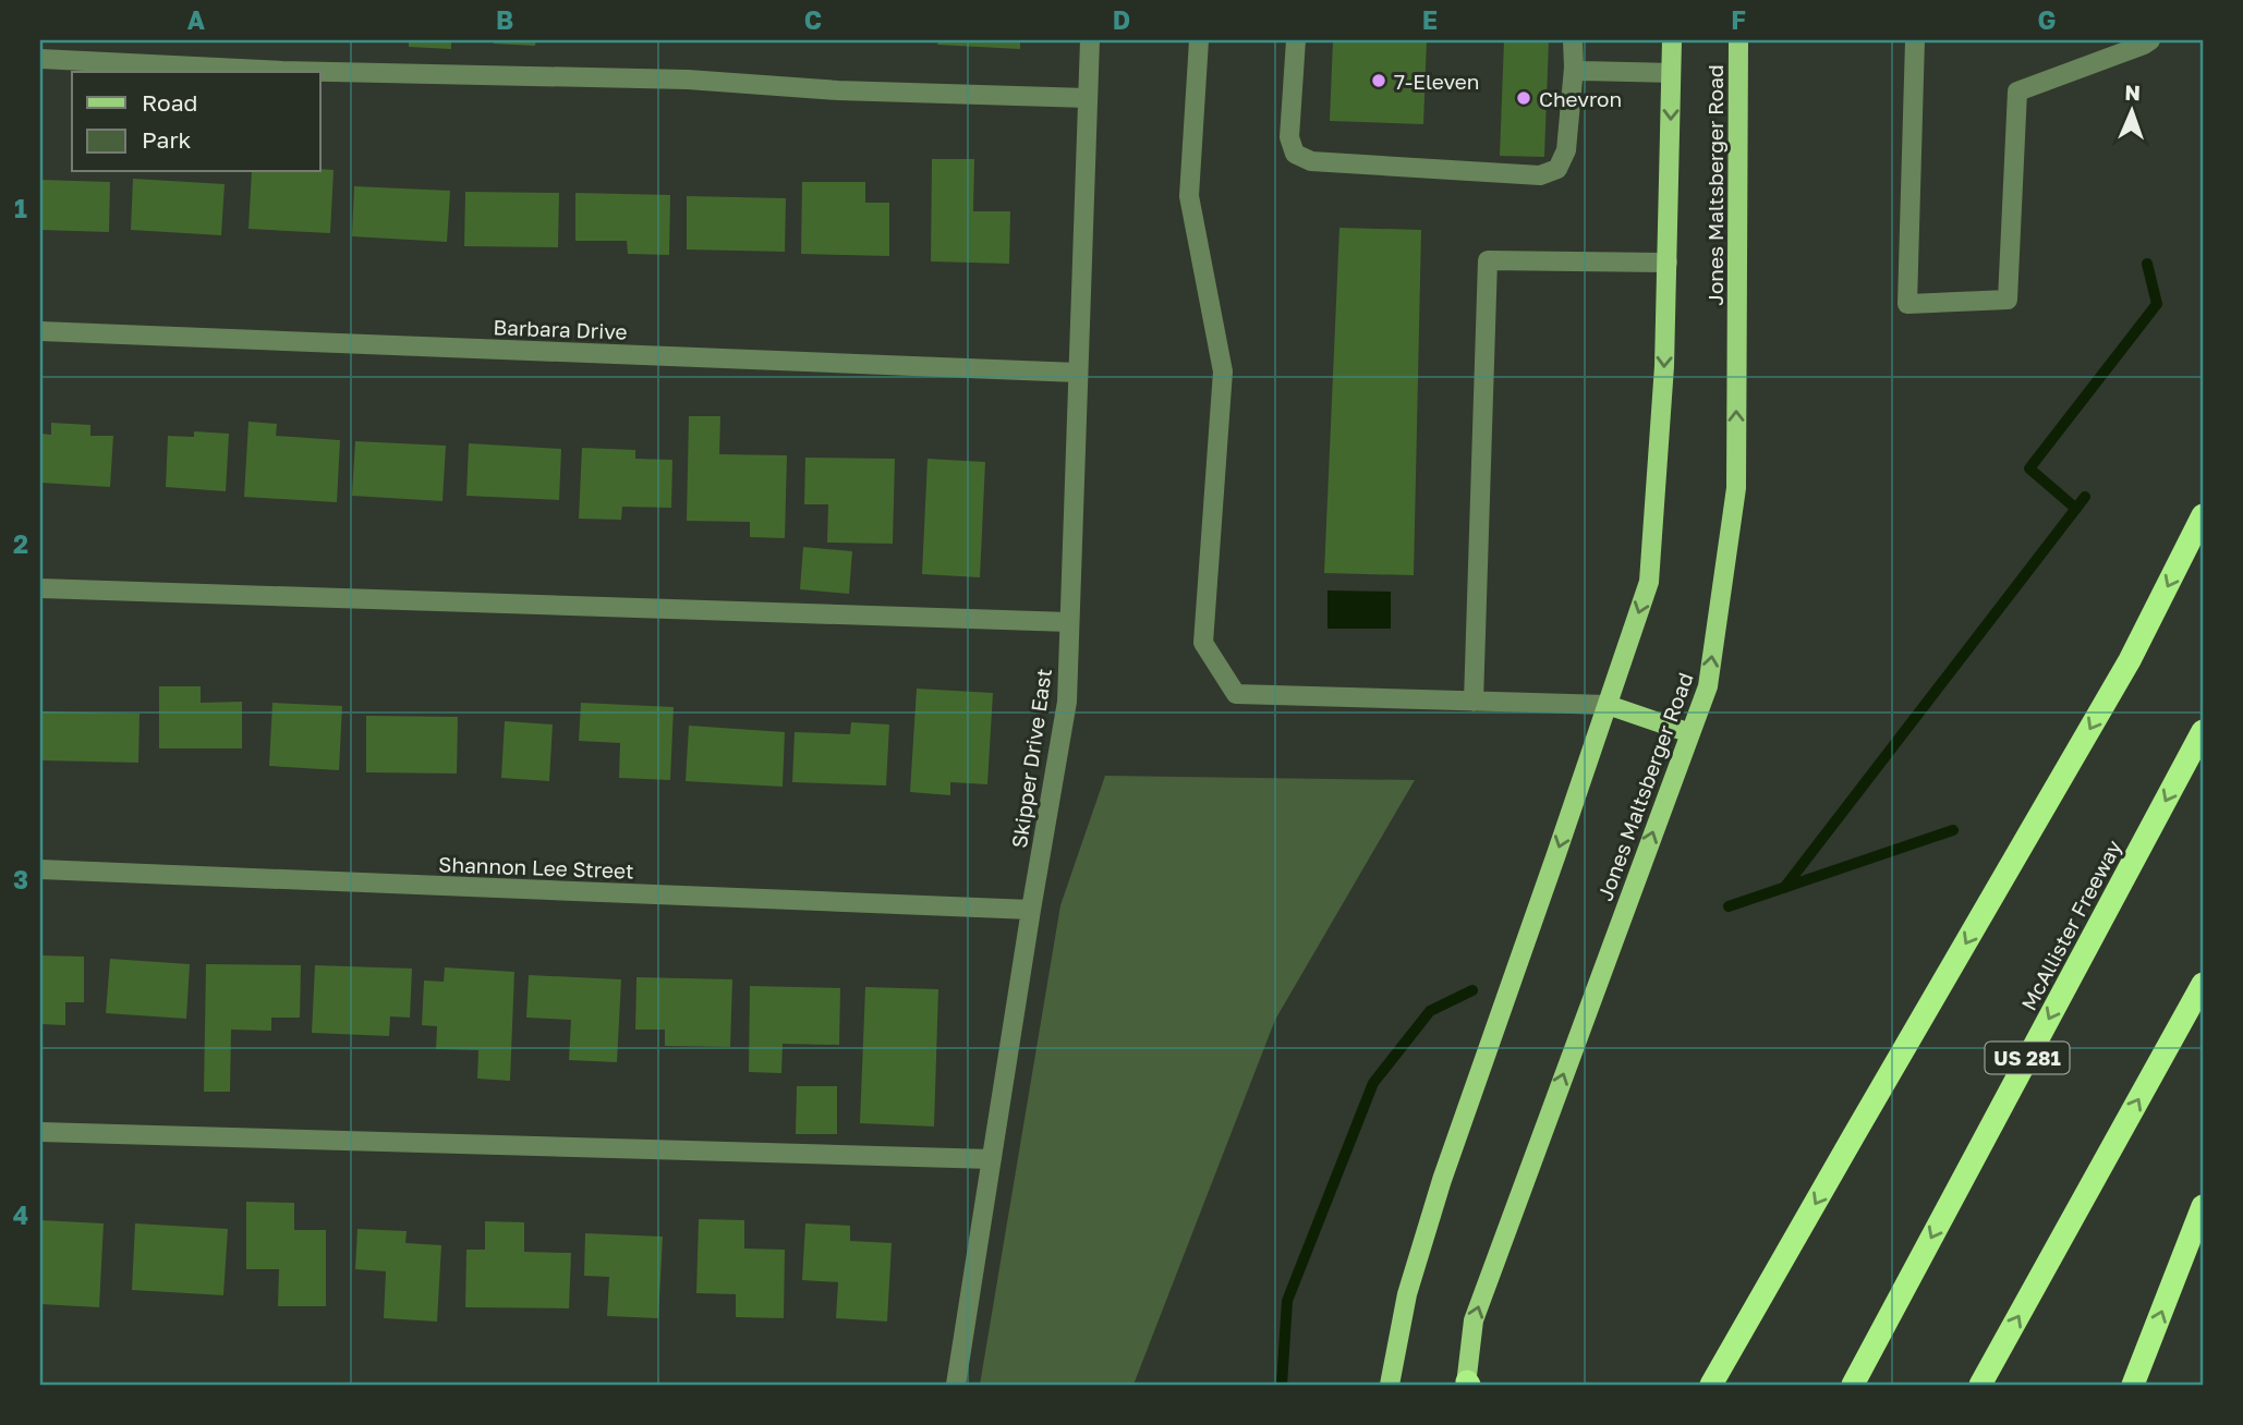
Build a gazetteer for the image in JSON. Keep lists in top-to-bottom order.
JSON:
{
  "streets": {
    "highway": ["McAllister Freeway", "US 281"],
    "main road": ["Jones Maltsberger Road"],
    "street": ["Barbara Drive", "Skipper Drive East", "Shannon Lee Street"]
  },
  "crossings": [
    ["Barbara Drive", "Skipper Drive East"],
    ["Skipper Drive East", "Shannon Lee Street"]
  ],
  "places": ["7-Eleven", "Chevron"],
  "legend": ["Road", "Park"],
  "north": "top",
  "grid": {
    "columns": [
      "A",
      "B",
      "C",
      "D",
      "E",
      "F",
      "G"
    ],
    "rows": [
      "1",
      "2",
      "3",
      "4"
    ]
  }
}
